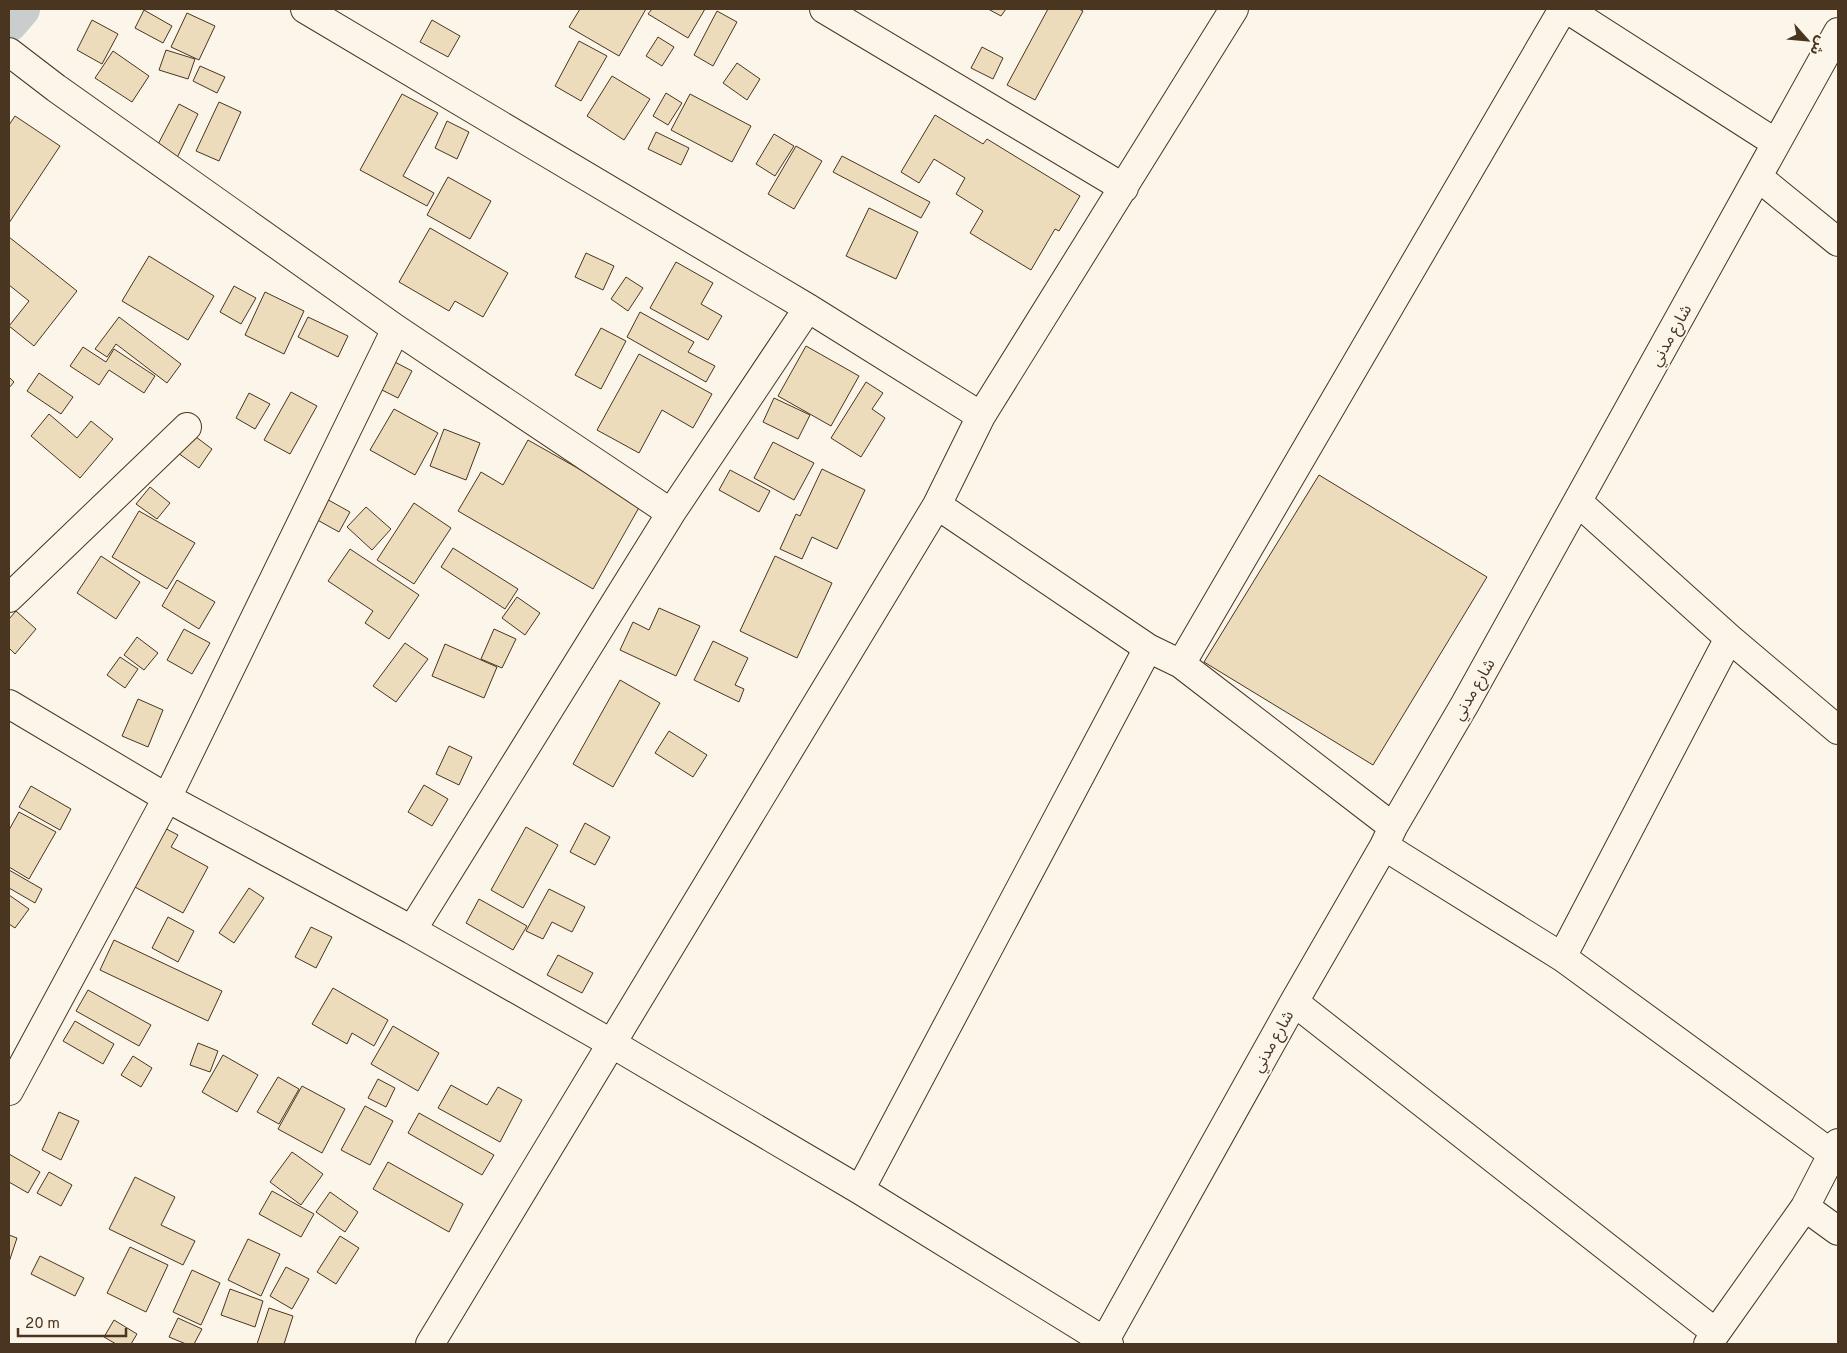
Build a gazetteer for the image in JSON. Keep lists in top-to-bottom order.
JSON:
{
  "streets": {
    "street": ["شارع مدني"]
  },
  "scale_bar": "20 m",
  "north": "bottom right"
}
